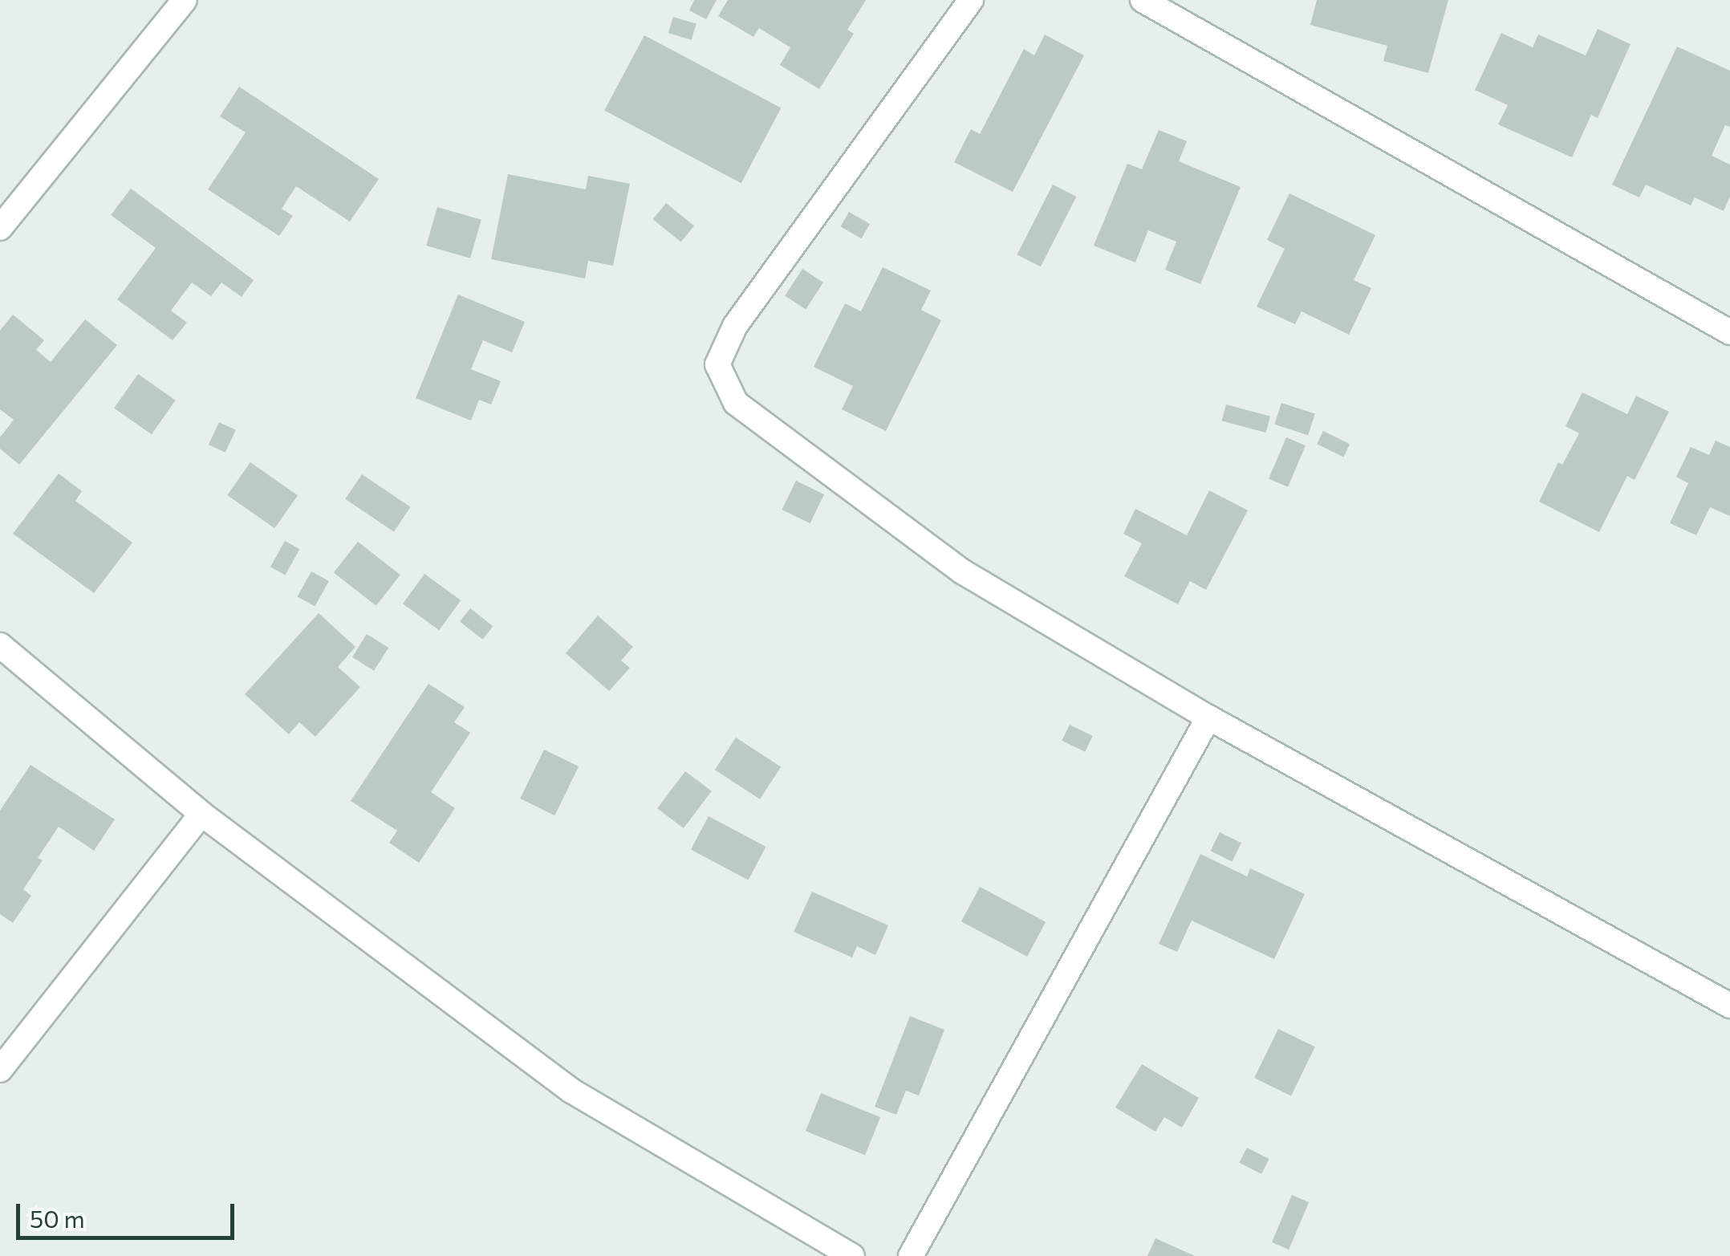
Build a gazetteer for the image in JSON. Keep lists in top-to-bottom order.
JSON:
{
  "scale_bar": "50 m"
}
